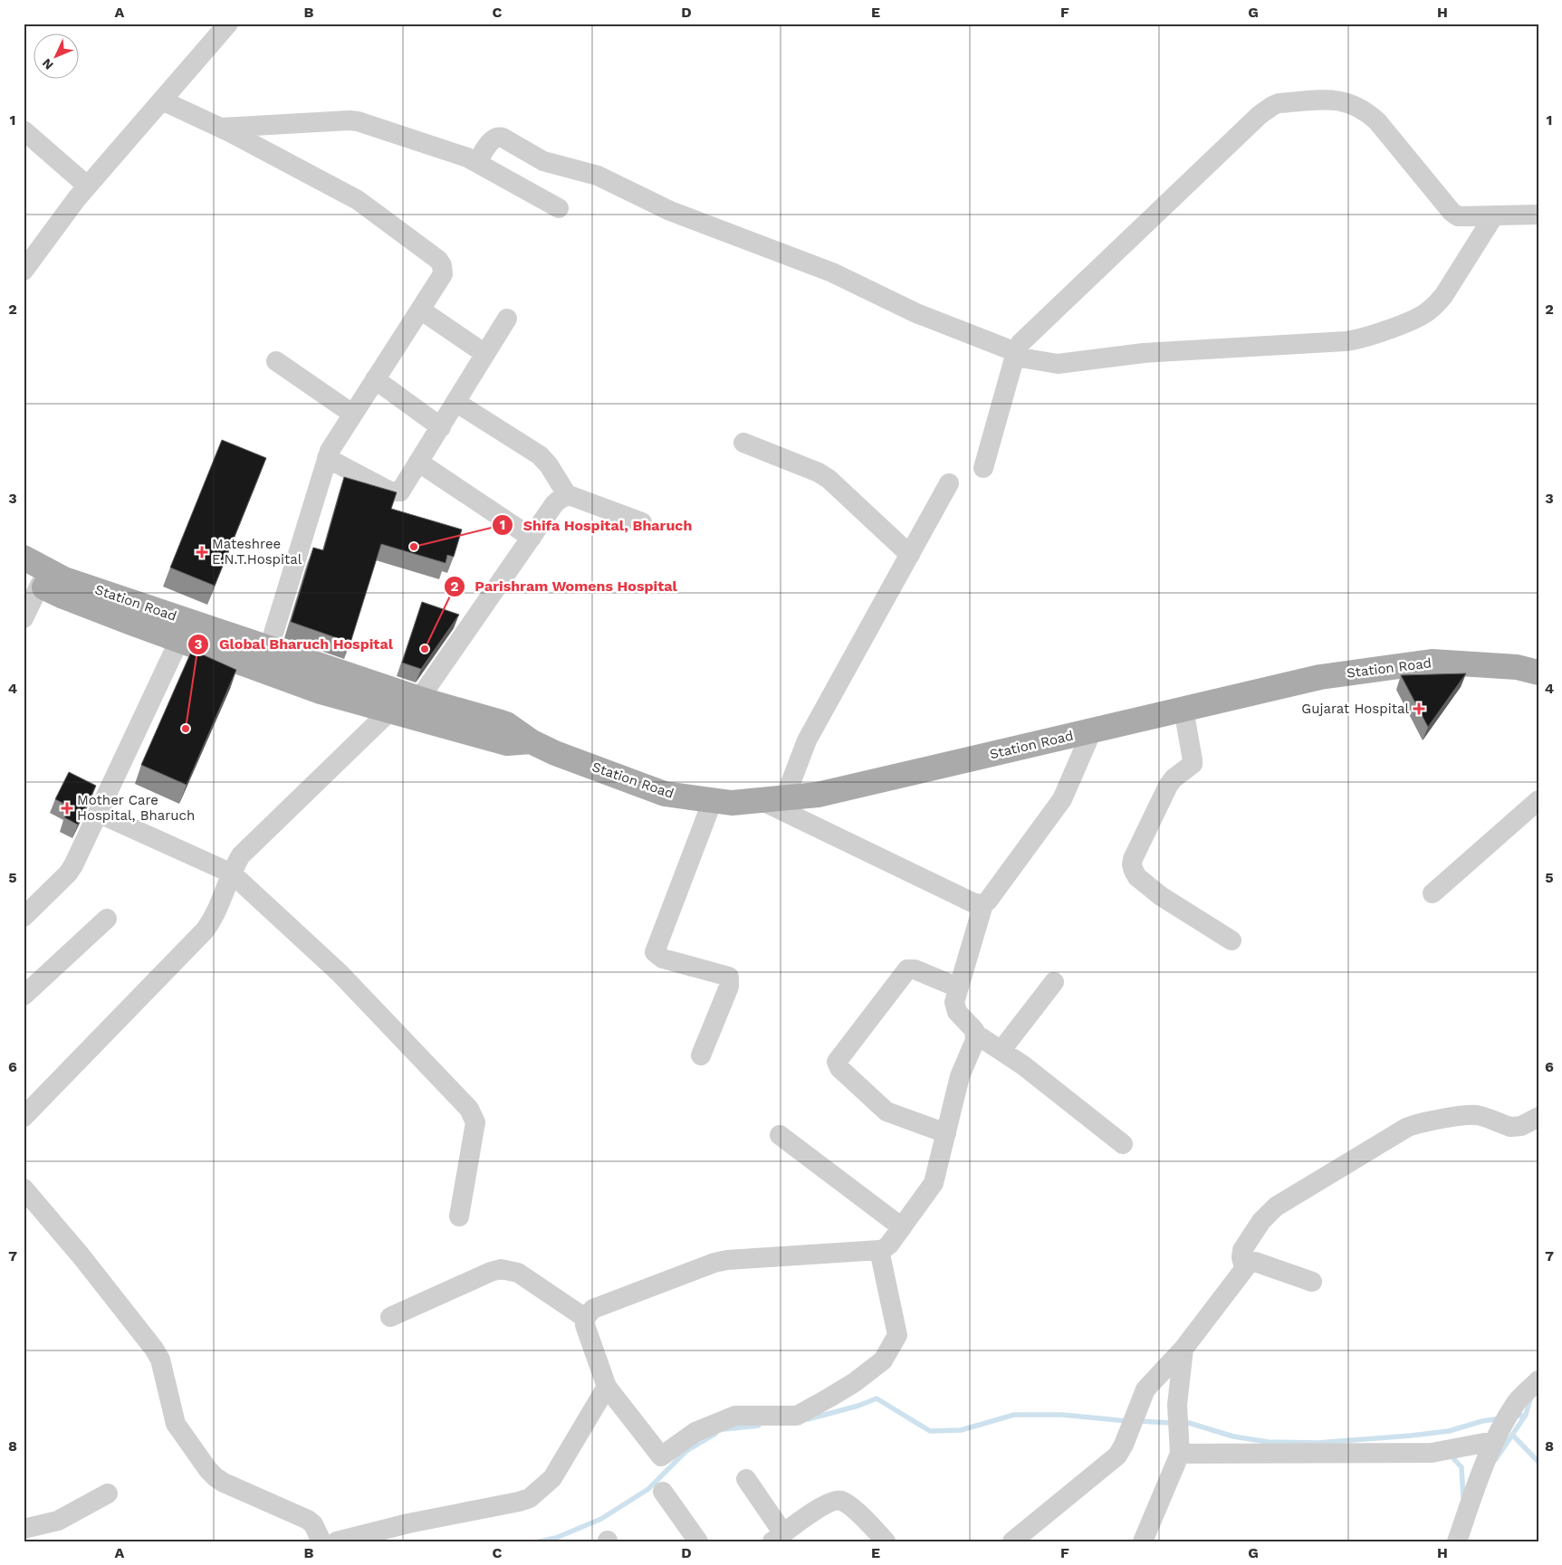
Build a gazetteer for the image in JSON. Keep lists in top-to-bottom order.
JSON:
{
  "streets": {
    "main road": ["Station Road"]
  },
  "places": {
    "other": ["Shifa Hospital, Bharuch", "Parishram Womens Hospital", "Global Bharuch Hospital"],
    "health": ["Mateshree E.N.T.Hospital", "Gujarat Hospital", "Mother Care Hospital, Bharuch"]
  },
  "north": "bottom left",
  "grid": {
    "columns": [
      "A",
      "B",
      "C",
      "D",
      "E",
      "F",
      "G",
      "H"
    ],
    "rows": [
      "1",
      "2",
      "3",
      "4",
      "5",
      "6",
      "7",
      "8"
    ]
  }
}
